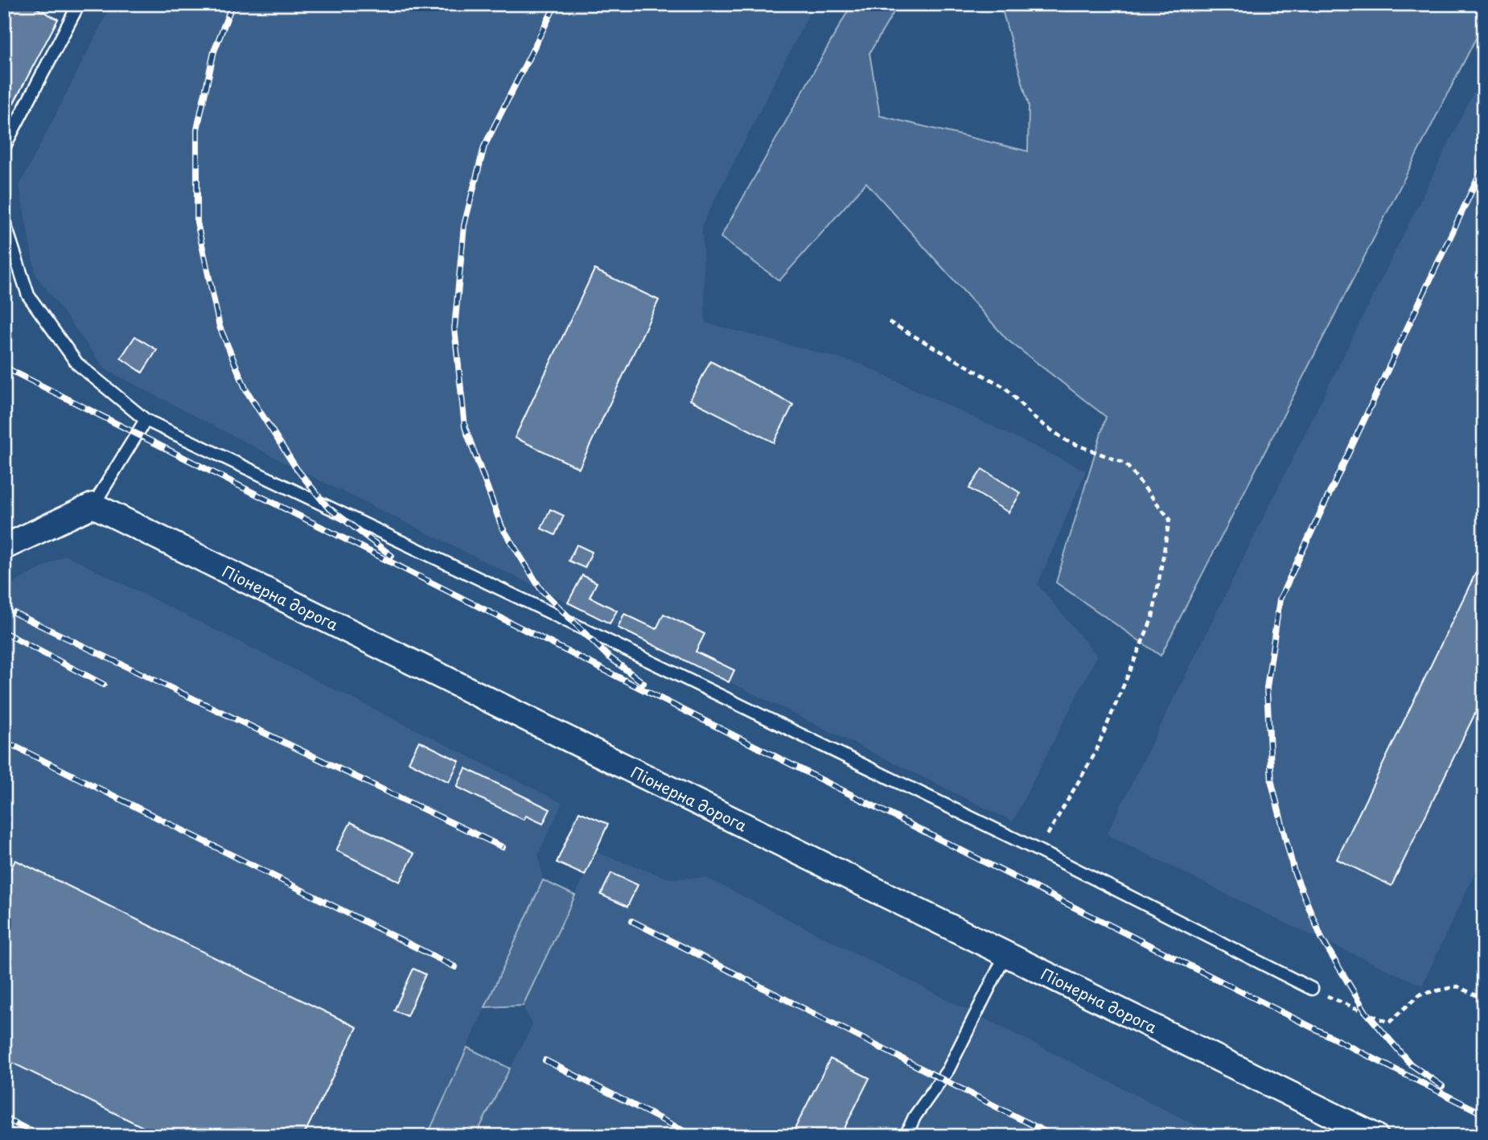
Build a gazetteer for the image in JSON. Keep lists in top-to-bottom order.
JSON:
{
  "streets": {
    "street": ["Піонерна дорога"]
  }
}
